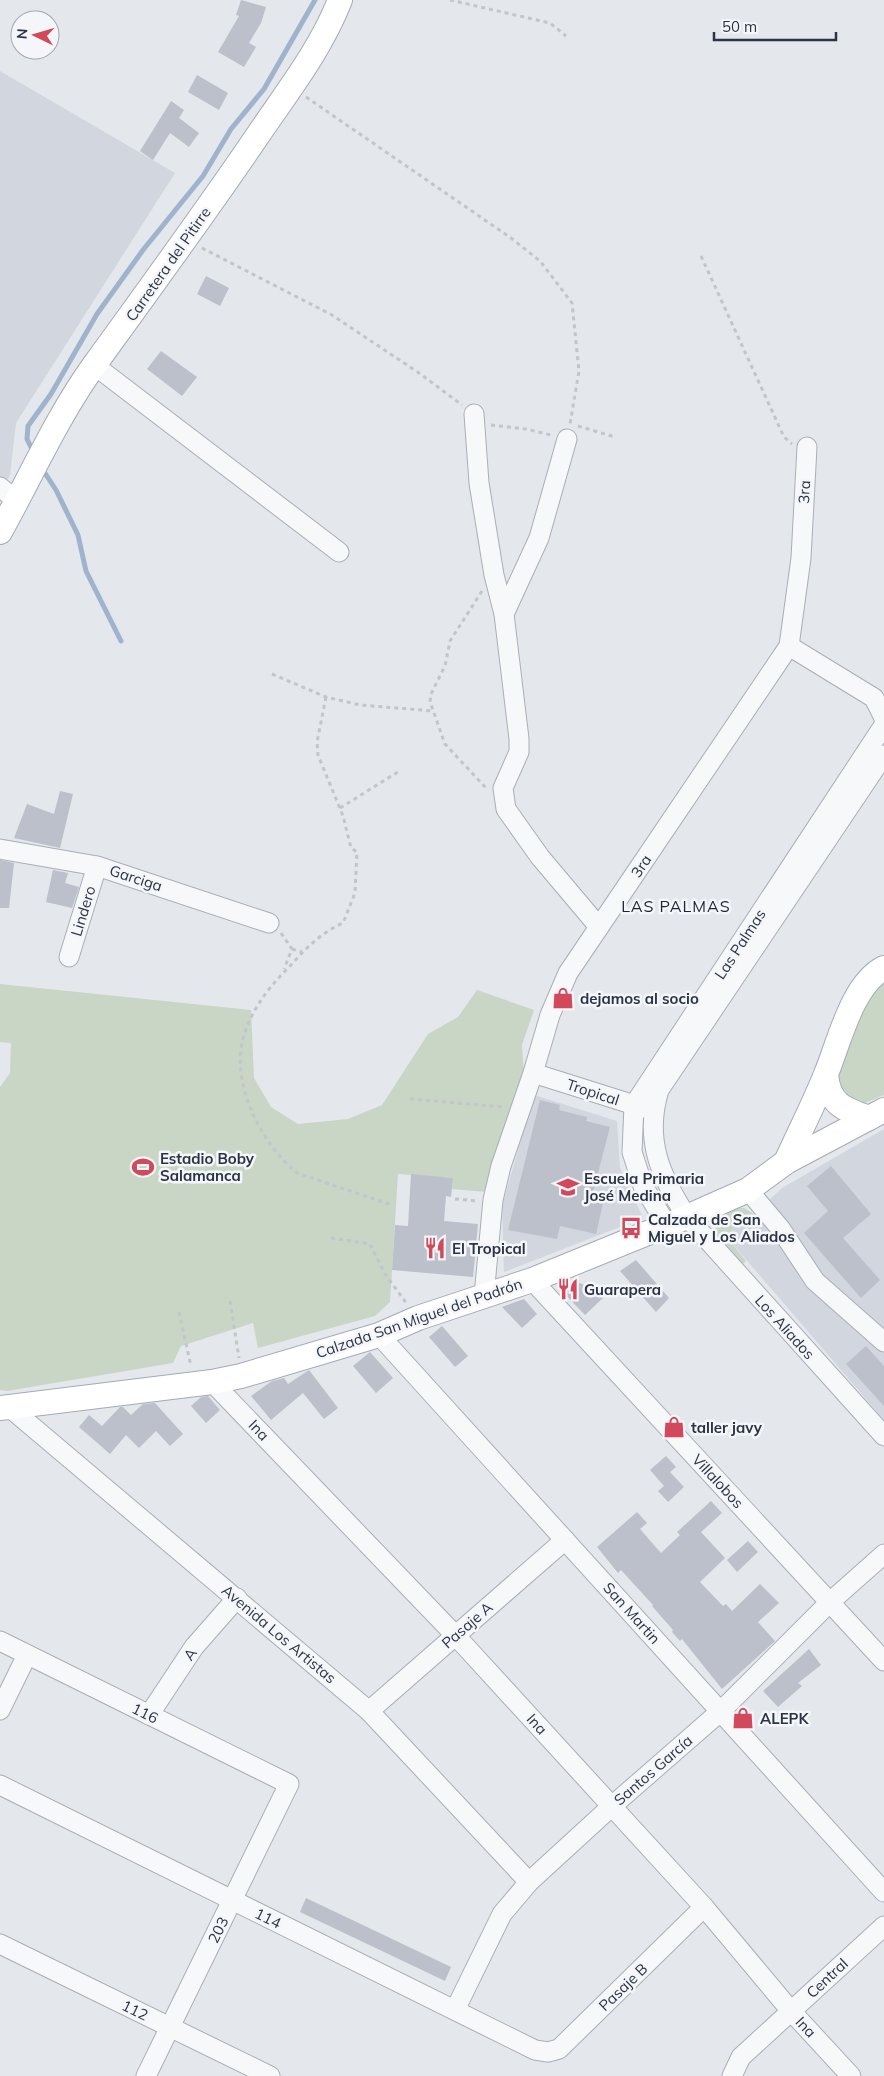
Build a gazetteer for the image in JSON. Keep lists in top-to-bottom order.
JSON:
{
  "streets": {
    "main road": ["Carretera del Pitirre", "Calzada San Miguel del Padrón"],
    "street": [
      "3ra",
      "Garciga",
      "Lindero",
      "Las Palmas",
      "Tropical",
      "Los Aliados",
      "Ina",
      "Villalobos",
      "San Martin",
      "Pasaje A",
      "Avenida Los Artistas",
      "A",
      "116",
      "Santos García",
      "114",
      "203",
      "Central",
      "Pasaje B",
      "112"
    ]
  },
  "crossings": [
    ["3ra", "Tropical"],
    ["3ra", "Calzada San Miguel del Padrón"],
    ["Garciga", "Lindero"],
    ["Las Palmas", "Tropical"],
    ["Las Palmas", "Calzada San Miguel del Padrón"],
    ["Las Palmas", "Los Aliados"],
    ["Calzada San Miguel del Padrón", "Los Aliados"],
    ["Calzada San Miguel del Padrón", "Ina"],
    ["Calzada San Miguel del Padrón", "Villalobos"],
    ["Calzada San Miguel del Padrón", "San Martin"],
    ["Calzada San Miguel del Padrón", "Avenida Los Artistas"],
    ["Ina", "Pasaje A"],
    ["Ina", "Santos García"],
    ["Ina", "Central"],
    ["Ina", "Pasaje B"],
    ["Villalobos", "Santos García"],
    ["San Martin", "Pasaje A"],
    ["San Martin", "Santos García"],
    ["Pasaje A", "Avenida Los Artistas"],
    ["Avenida Los Artistas", "A"],
    ["Avenida Los Artistas", "Santos García"],
    ["A", "116"],
    ["116", "203"],
    ["Santos García", "114"],
    ["114", "203"],
    ["114", "Pasaje B"],
    ["203", "112"]
  ],
  "districts": ["LAS PALMAS"],
  "places": {
    "shop": ["dejamos al socio", "taller javy", "ALEPK"],
    "sports": ["Estadio Boby Salamanca"],
    "school or university": ["Escuela Primaria José Medina"],
    "bus stop": ["Calzada de San Miguel y Los Aliados"],
    "restaurant": ["El Tropical", "Guarapera"]
  },
  "scale_bar": "50 m",
  "north": "left"
}
